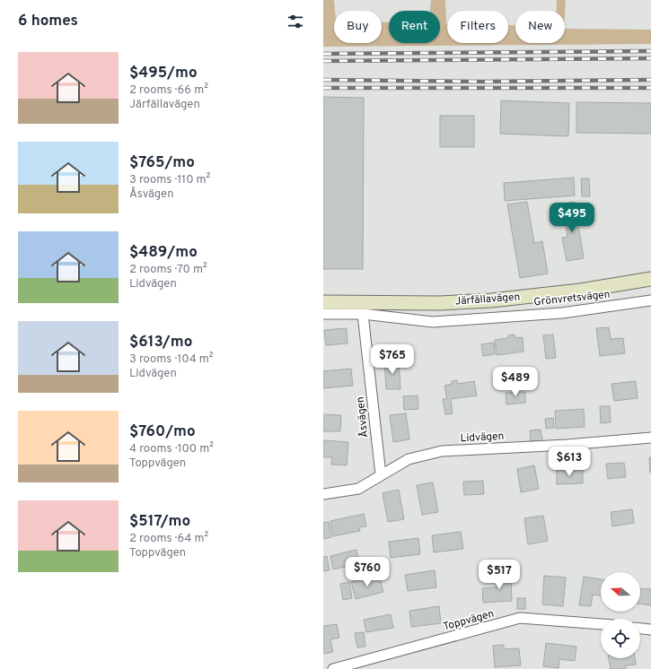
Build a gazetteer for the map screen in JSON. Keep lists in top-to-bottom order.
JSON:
{
  "streets": {
    "street": [
      "Grönvretsvägen",
      "Järfällavägen",
      "Åsvägen",
      "Lidvägen",
      "Toppvägen"
    ]
  },
  "crossings": [
    ["Grönvretsvägen", "Åsvägen"],
    ["Åsvägen", "Lidvägen"]
  ],
  "north": "left",
  "page": {
    "heading": "6 homes",
    "chip": [
      "Buy",
      "Rent",
      "Filters",
      "New"
    ],
    "list": [
      {
        "name": "$495/mo",
        "note": "2 rooms · 66 m² · Järfällavägen"
      },
      {
        "name": "$765/mo",
        "note": "3 rooms · 110 m² · Åsvägen"
      },
      {
        "name": "$489/mo",
        "note": "2 rooms · 70 m² · Lidvägen"
      },
      {
        "name": "$613/mo",
        "note": "3 rooms · 104 m² · Lidvägen"
      },
      {
        "name": "$760/mo",
        "note": "4 rooms · 100 m² · Toppvägen"
      },
      {
        "name": "$517/mo",
        "note": "2 rooms · 64 m² · Toppvägen"
      }
    ],
    "price": [
      "$495",
      "$765",
      "$489",
      "$613",
      "$760",
      "$517"
    ]
  }
}
